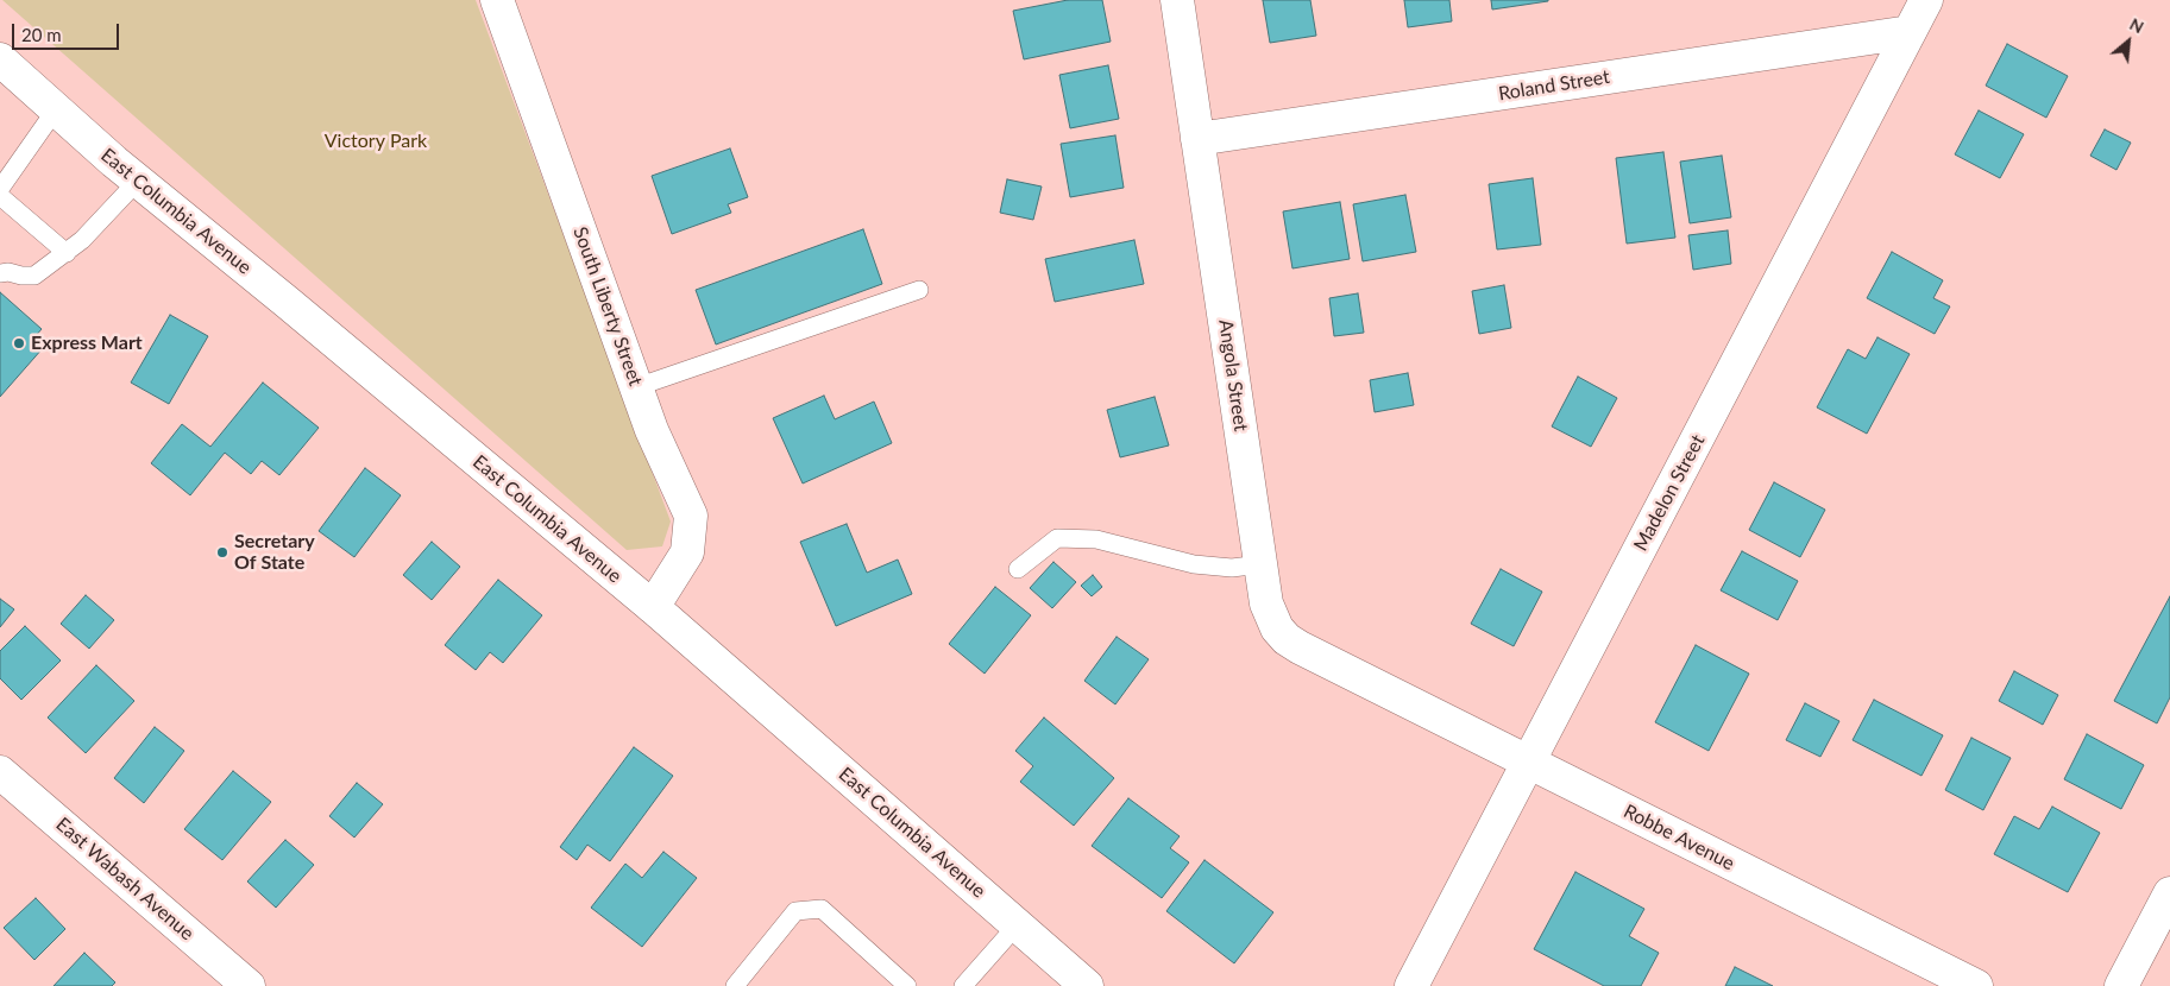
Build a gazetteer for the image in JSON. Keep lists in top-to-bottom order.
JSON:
{
  "streets": {
    "street": [
      "Roland Street",
      "East Columbia Avenue",
      "South Liberty Street",
      "Angola Street",
      "Madelon Street",
      "Robbe Avenue",
      "East Wabash Avenue"
    ]
  },
  "crossings": [
    ["Roland Street", "Angola Street"],
    ["Roland Street", "Madelon Street"],
    ["East Columbia Avenue", "South Liberty Street"],
    ["Angola Street", "Robbe Avenue"],
    ["Madelon Street", "Robbe Avenue"]
  ],
  "parks": ["Victory Park"],
  "places": ["Express Mart", "Secretary Of State"],
  "scale_bar": "20 m",
  "north": "top right"
}
